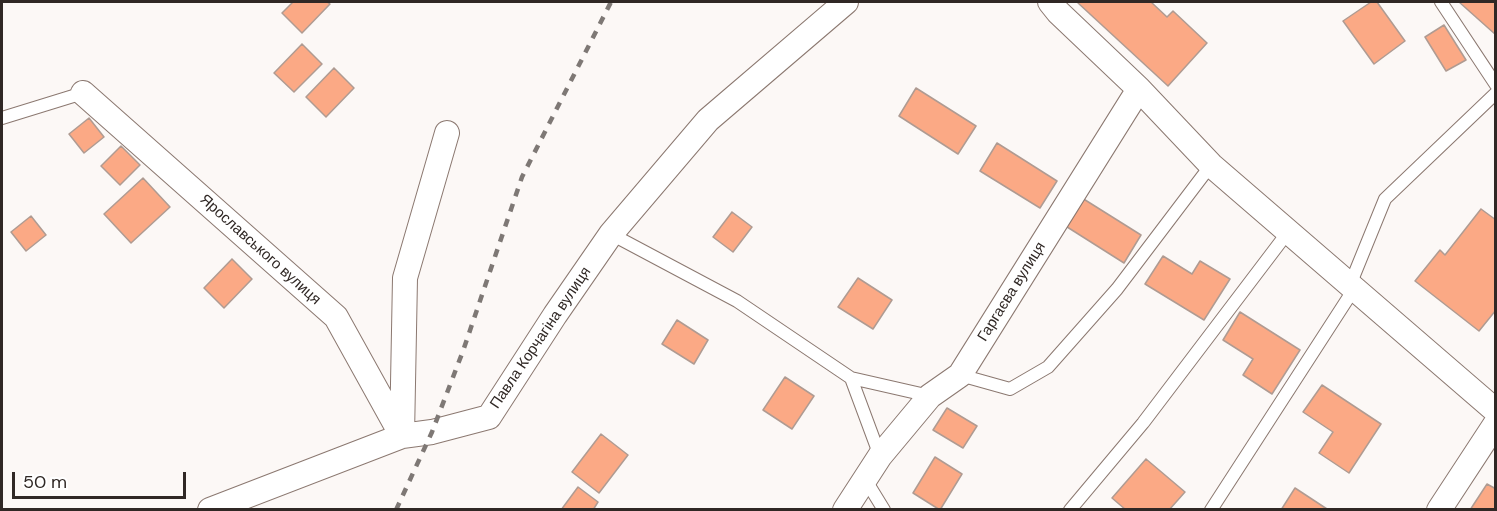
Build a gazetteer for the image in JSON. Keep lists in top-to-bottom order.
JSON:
{
  "streets": {
    "street": ["Ярославського вулиця", "Гаргаєва вулиця", "Павла Корчагіна вулиця"]
  },
  "crossings": [
    ["Ярославського вулиця", "Павла Корчагіна вулиця"]
  ],
  "scale_bar": "50 m"
}
